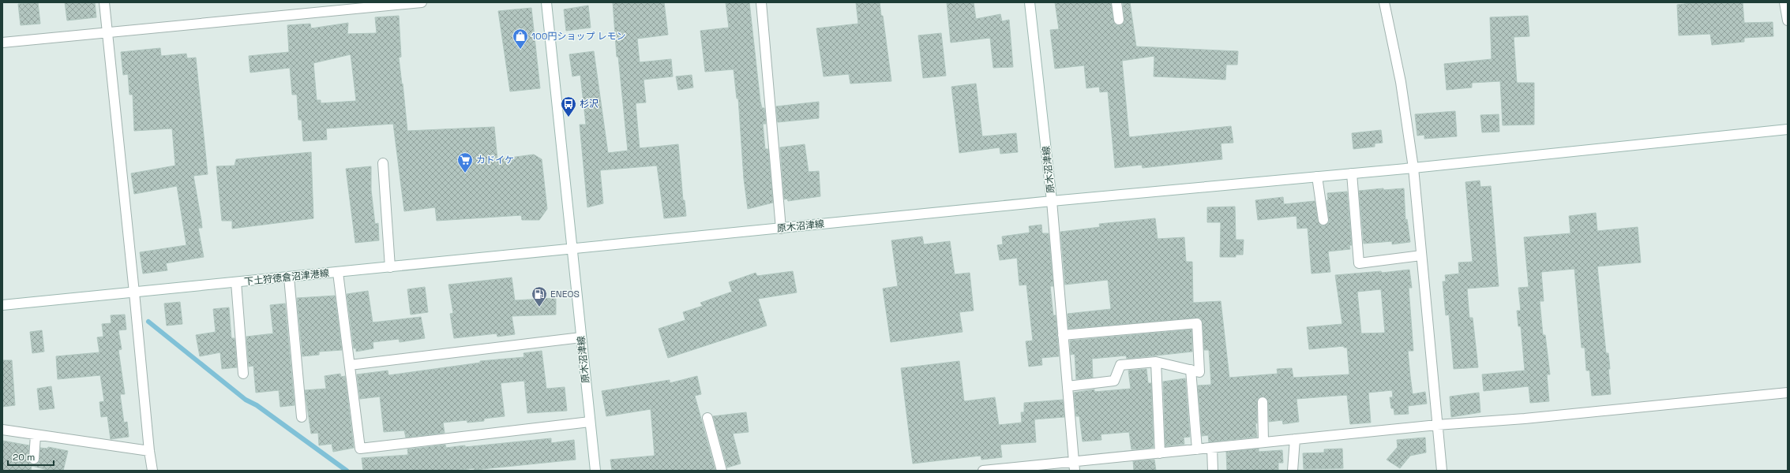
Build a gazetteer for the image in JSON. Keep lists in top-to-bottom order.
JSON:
{
  "streets": {
    "street": ["原木沼津線", "下土狩徳倉沼津港線"]
  },
  "crossings": [
    ["原木沼津線", "下土狩徳倉沼津港線"]
  ],
  "places": {
    "shop": ["100円ショップ レモン"],
    "bus stop": ["杉沢"],
    "supermarket": ["カドイケ"],
    "fuel station": ["ENEOS"]
  },
  "scale_bar": "20 m"
}
